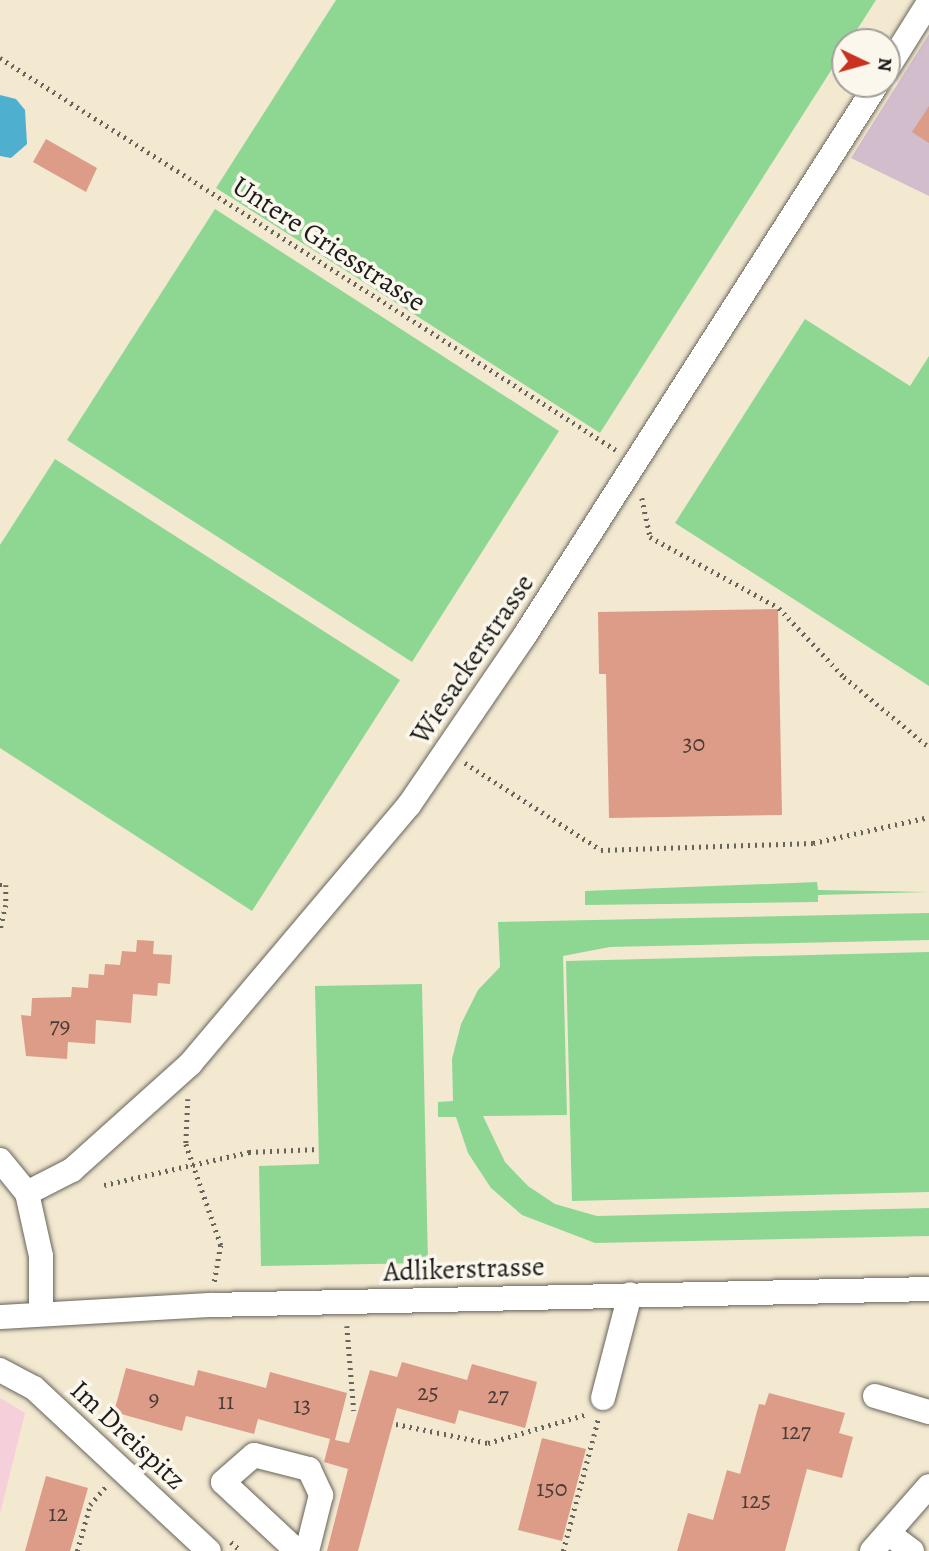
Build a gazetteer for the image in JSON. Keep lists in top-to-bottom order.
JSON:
{
  "streets": {
    "street": ["Wiesackerstrasse", "Adlikerstrasse", "Im Dreispitz"],
    "path": ["Untere Griesstrasse"]
  },
  "crossings": [
    ["Untere Griesstrasse", "Wiesackerstrasse"]
  ],
  "house_numbers": [
    "30",
    "79",
    "25",
    "27",
    "9",
    "11",
    "13",
    "127",
    "150",
    "125",
    "12"
  ],
  "north": "right"
}
